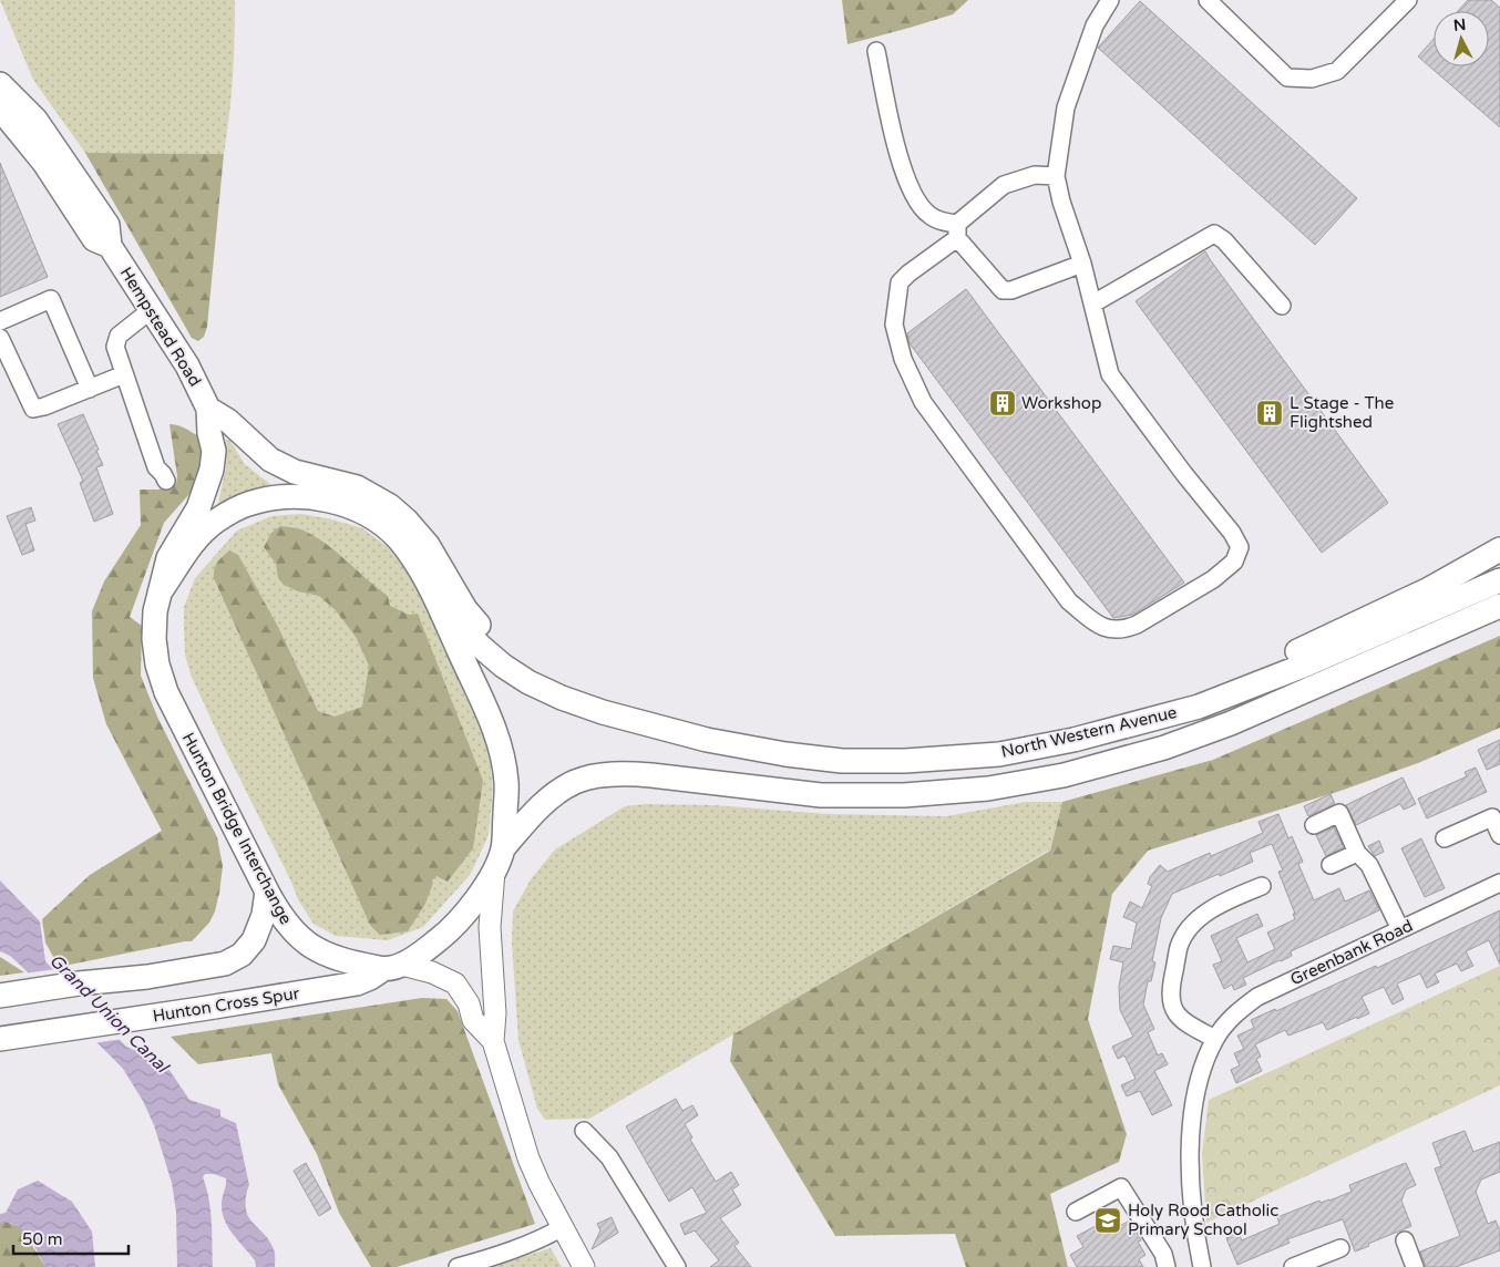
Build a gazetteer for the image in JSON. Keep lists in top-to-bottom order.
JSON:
{
  "streets": {
    "highway": [
      "Hempstead Road",
      "North Western Avenue",
      "Hunton Bridge Interchange",
      "Hunton Cross Spur"
    ],
    "street": ["Greenbank Road"]
  },
  "crossings": [
    ["Hempstead Road", "Hunton Bridge Interchange"],
    ["North Western Avenue", "Hunton Bridge Interchange"],
    ["Hunton Bridge Interchange", "Hunton Cross Spur"]
  ],
  "water": ["Grand Union Canal"],
  "places": {
    "building": ["Workshop", "L Stage - The Flightshed"],
    "school or university": ["Holy Rood Catholic Primary School"]
  },
  "scale_bar": "50 m",
  "north": "top"
}
